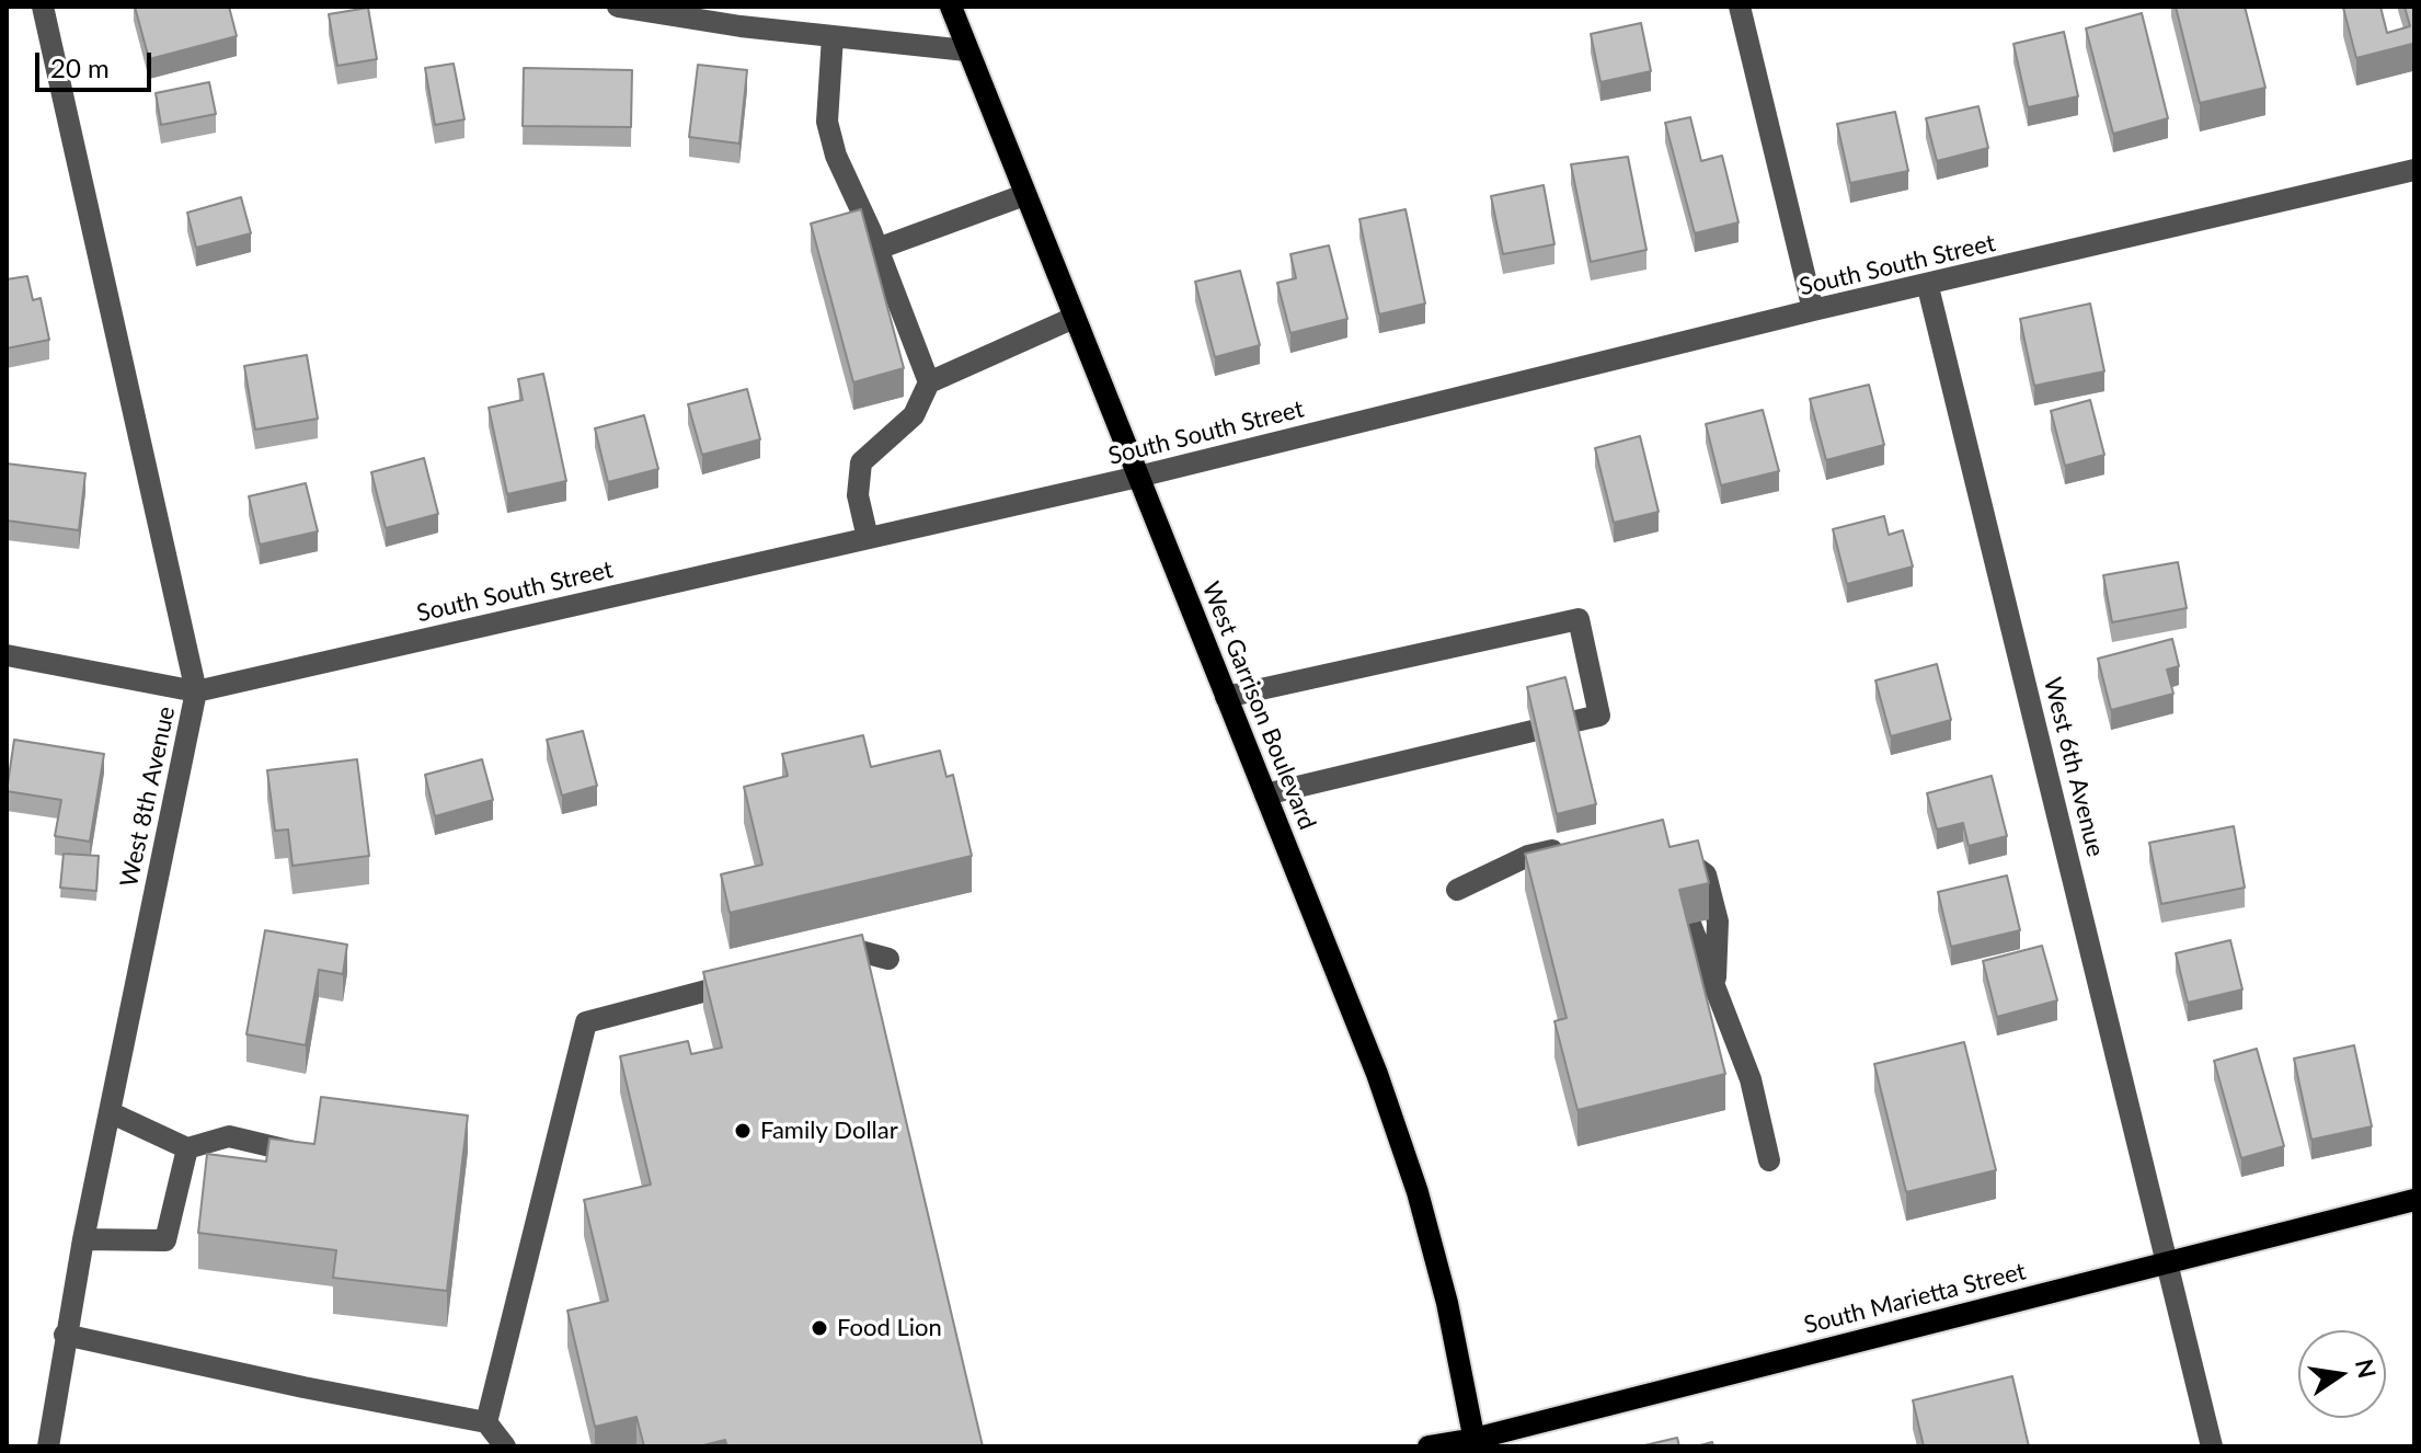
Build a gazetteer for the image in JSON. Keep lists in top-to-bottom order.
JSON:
{
  "streets": {
    "main road": ["West Garrison Boulevard", "South Marietta Street"],
    "street": ["South South Street", "West 6th Avenue", "West 8th Avenue"]
  },
  "crossings": [
    ["South South Street", "West Garrison Boulevard"],
    ["South South Street", "West 6th Avenue"],
    ["South South Street", "West 8th Avenue"],
    ["West Garrison Boulevard", "South Marietta Street"],
    ["West 6th Avenue", "South Marietta Street"]
  ],
  "places": ["Family Dollar", "Food Lion"],
  "scale_bar": "20 m",
  "north": "right"
}
